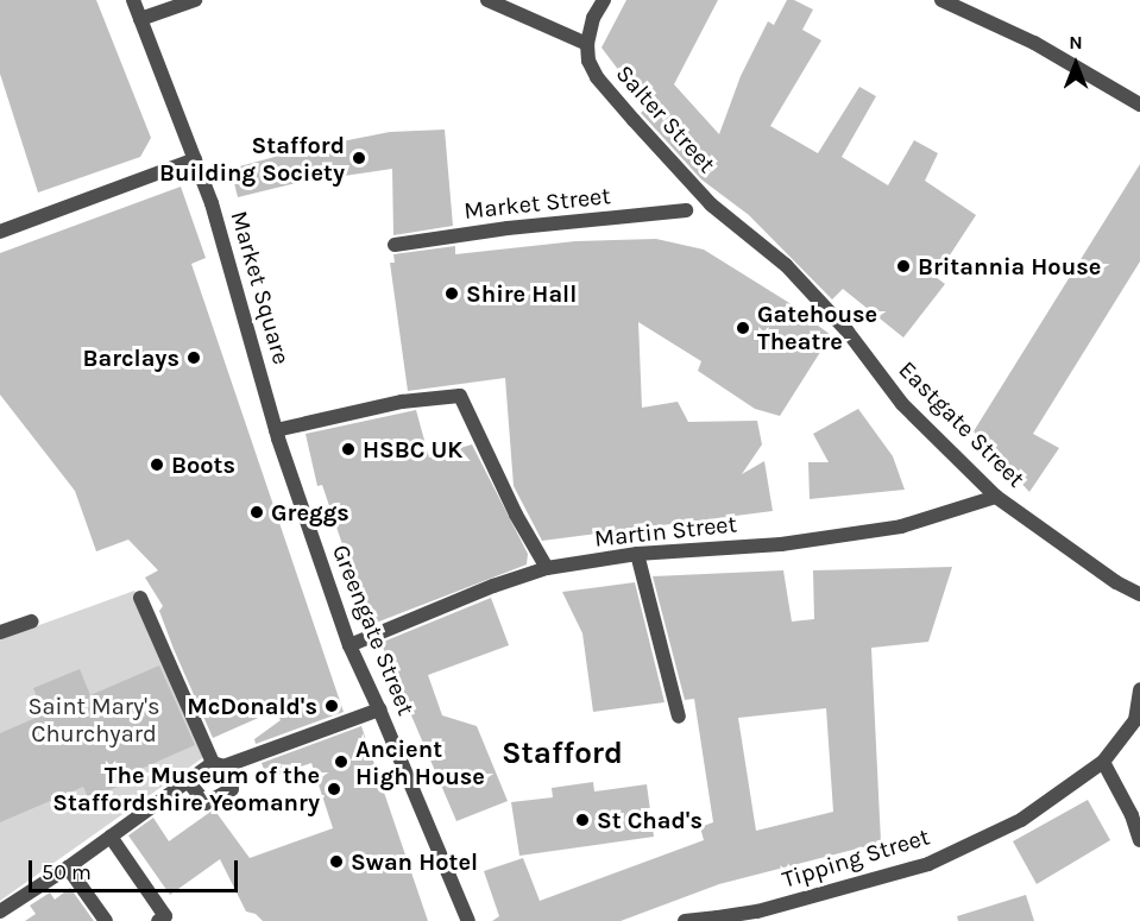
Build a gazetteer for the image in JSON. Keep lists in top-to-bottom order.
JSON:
{
  "streets": {
    "street": [
      "Salter Street",
      "Market Street",
      "Market Square",
      "Eastgate Street",
      "Martin Street",
      "Greengate Street",
      "Tipping Street"
    ]
  },
  "crossings": [
    ["Salter Street", "Eastgate Street"],
    ["Market Square", "Greengate Street"],
    ["Eastgate Street", "Martin Street"],
    ["Martin Street", "Greengate Street"]
  ],
  "districts": ["Stafford"],
  "parks": ["Saint Mary's Churchyard"],
  "places": [
    "Stafford Building Society",
    "Britannia House",
    "Shire Hall",
    "Gatehouse Theatre",
    "Barclays",
    "HSBC UK",
    "Boots",
    "Greggs",
    "McDonald's",
    "Ancient High House",
    "The Museum of the Staffordshire Yeomanry",
    "St Chad's",
    "Swan Hotel"
  ],
  "scale_bar": "50 m",
  "north": "top"
}
